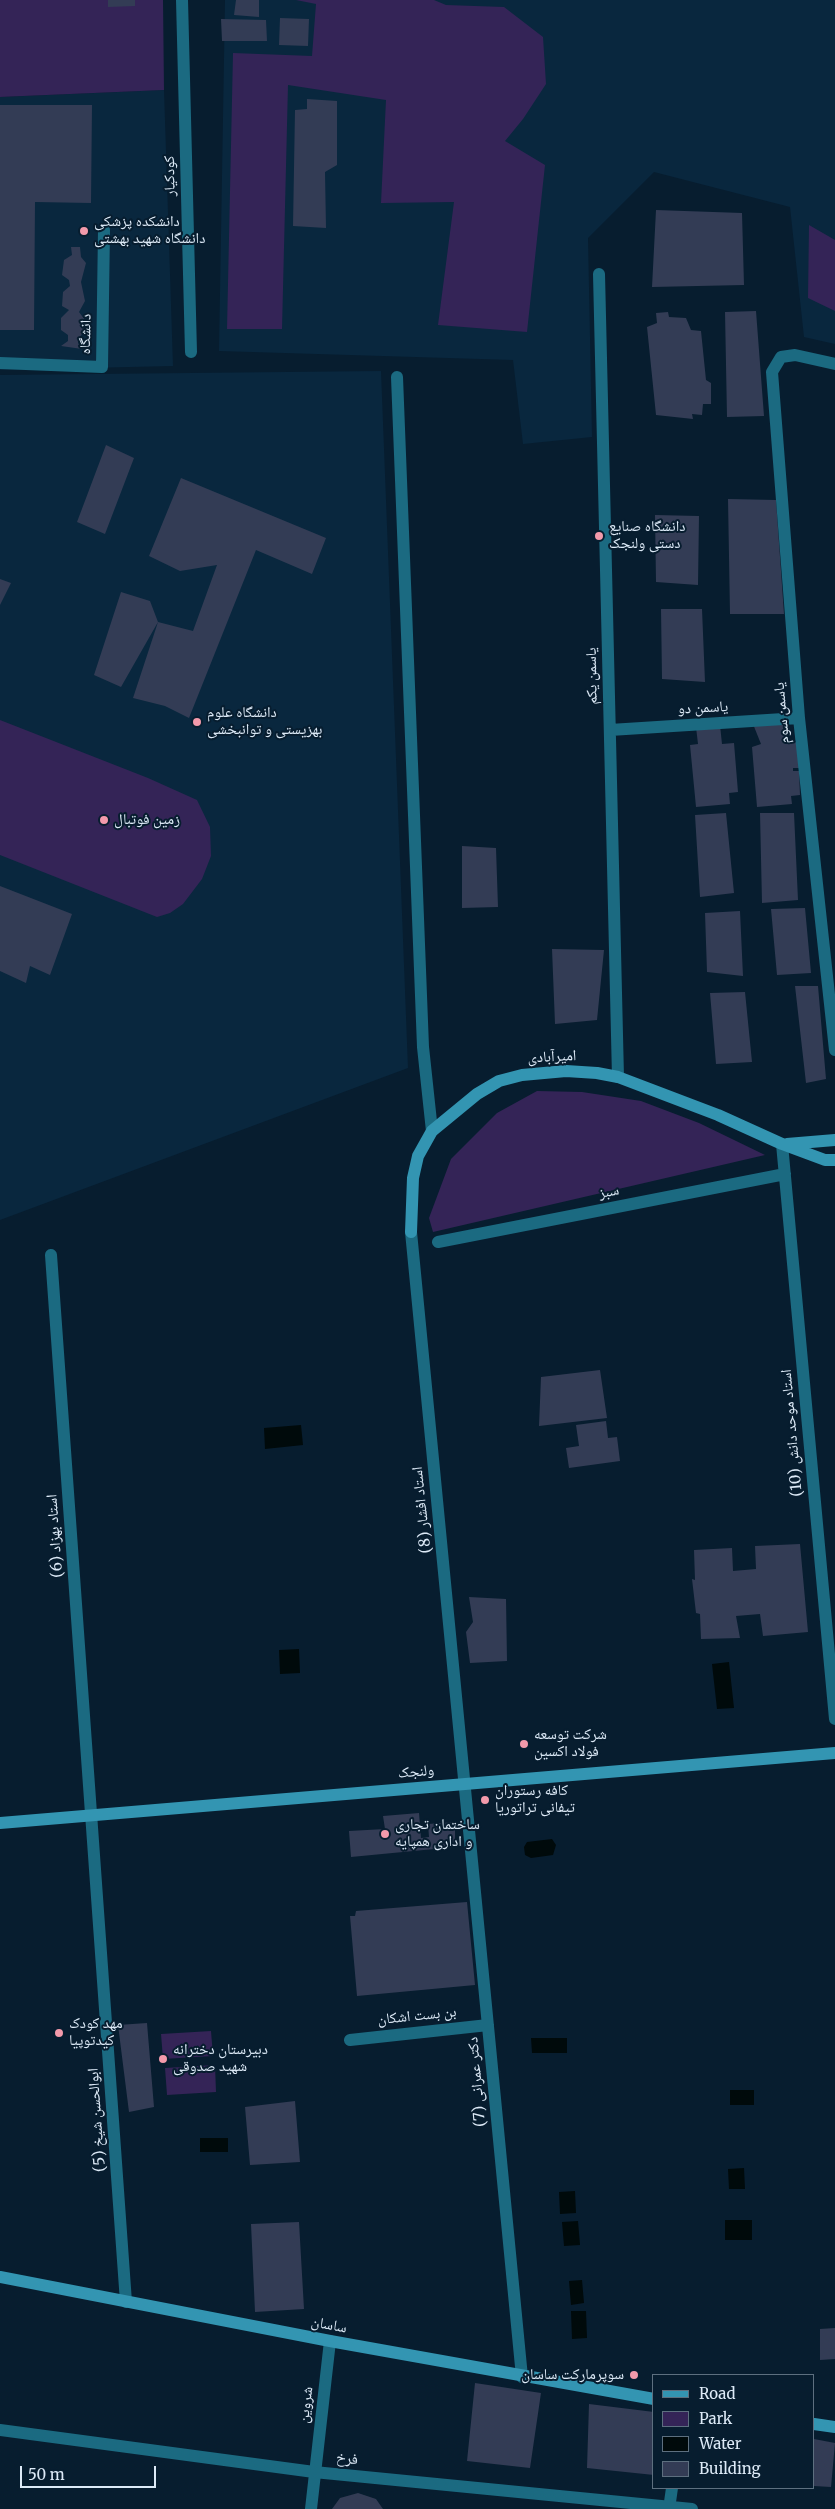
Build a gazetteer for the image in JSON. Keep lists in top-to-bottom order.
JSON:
{
  "streets": {
    "street": [
      "کودکیار",
      "دانشگاه",
      "یاسمن یکم",
      "یاسمن دو",
      "یاسمن سوم",
      "امیرآبادی",
      "سبز",
      "استاد موحد دانش (10)",
      "استاد افشار (8)",
      "استاد بهزاد (6)",
      "ولنجک",
      "بن بست اشکان",
      "دکتر عمرانی (7)",
      "ابوالحسن شیخ (5)",
      "ساسان",
      "شروین",
      "فرخ"
    ]
  },
  "crossings": [
    ["یاسمن یکم", "یاسمن دو"],
    ["یاسمن یکم", "امیرآبادی"],
    ["یاسمن دو", "یاسمن سوم"],
    ["امیرآبادی", "استاد موحد دانش (10)"],
    ["امیرآبادی", "استاد افشار (8)"],
    ["سبز", "استاد موحد دانش (10)"],
    ["استاد افشار (8)", "ولنجک"],
    ["استاد افشار (8)", "دکتر عمرانی (7)"],
    ["استاد بهزاد (6)", "ولنجک"],
    ["استاد بهزاد (6)", "ابوالحسن شیخ (5)"],
    ["ولنجک", "دکتر عمرانی (7)"],
    ["ولنجک", "ابوالحسن شیخ (5)"],
    ["بن بست اشکان", "دکتر عمرانی (7)"],
    ["دکتر عمرانی (7)", "ساسان"],
    ["ابوالحسن شیخ (5)", "ساسان"],
    ["ساسان", "شروین"],
    ["شروین", "فرخ"]
  ],
  "places": [
    "دانشکده پزشکی دانشگاه شهید بهشتی",
    "دانشگاه صنایع دستى ولنجک",
    "دانشگاه علوم بهزیستی و توانبخشی",
    "زمین فوتبال",
    "شرکت توسعه فولاد اکسین",
    "کافه رستوران تیفانی تراتوریا",
    "ساختمان تجاری و اداری همپایه",
    "مهد کودک کیدتوپیا",
    "دبیرستان دخترانه شهید صدوقی",
    "سوپرمارکت ساسان"
  ],
  "legend": [
    "Road",
    "Park",
    "Water",
    "Building"
  ],
  "scale_bar": "50 m"
}
